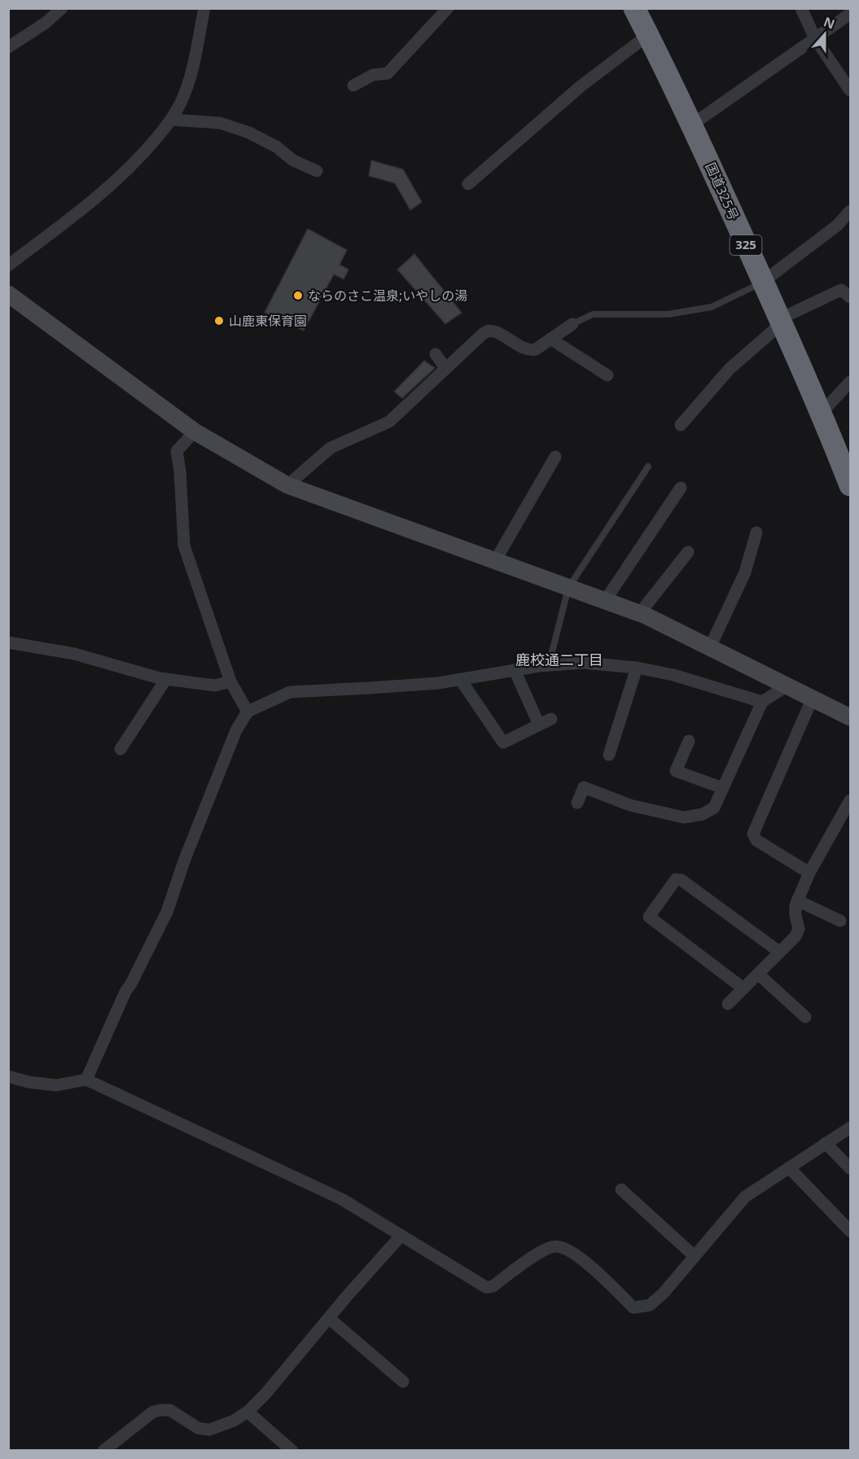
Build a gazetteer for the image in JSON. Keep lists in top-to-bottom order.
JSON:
{
  "streets": {
    "highway": ["国道325号", "325"]
  },
  "districts": ["鹿校通二丁目"],
  "places": ["ならのさこ温泉;いやしの湯", "山鹿東保育園"],
  "north": "top"
}
